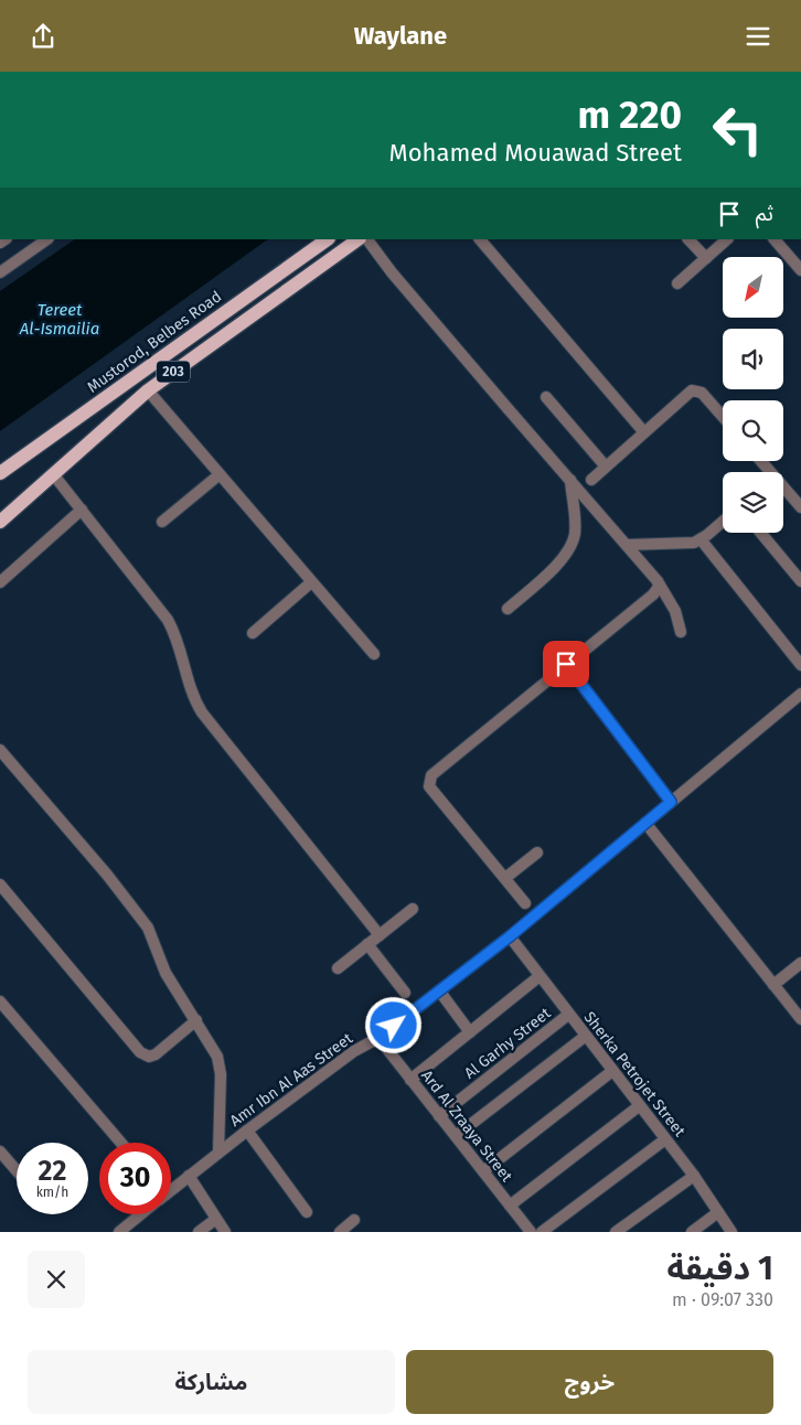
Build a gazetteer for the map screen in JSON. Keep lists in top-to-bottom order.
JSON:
{
  "streets": {
    "main road": ["Mustorod, Belbes Road", "203"],
    "street": [
      "Al Garhy Street",
      "Sherka Petrojet Street",
      "Amr Ibn Al Aas Street",
      "Ard Al Zraaya Street"
    ]
  },
  "crossings": [
    ["Al Garhy Street", "Sherka Petrojet Street"],
    ["Al Garhy Street", "Ard Al Zraaya Street"],
    ["Sherka Petrojet Street", "Amr Ibn Al Aas Street"],
    ["Amr Ibn Al Aas Street", "Ard Al Zraaya Street"]
  ],
  "water": ["Tereet Al-Ismailia"],
  "north": "bottom left",
  "page": {
    "header": "Waylane",
    "turn": ["220 m", "Mohamed Mouawad Street"],
    "then": "ثم",
    "speed": "22 km/h",
    "limit": "30",
    "heading": ["1 دقيقة", "330 m · 09:07"],
    "buttons": ["خروج", "مشاركة"]
  }
}
